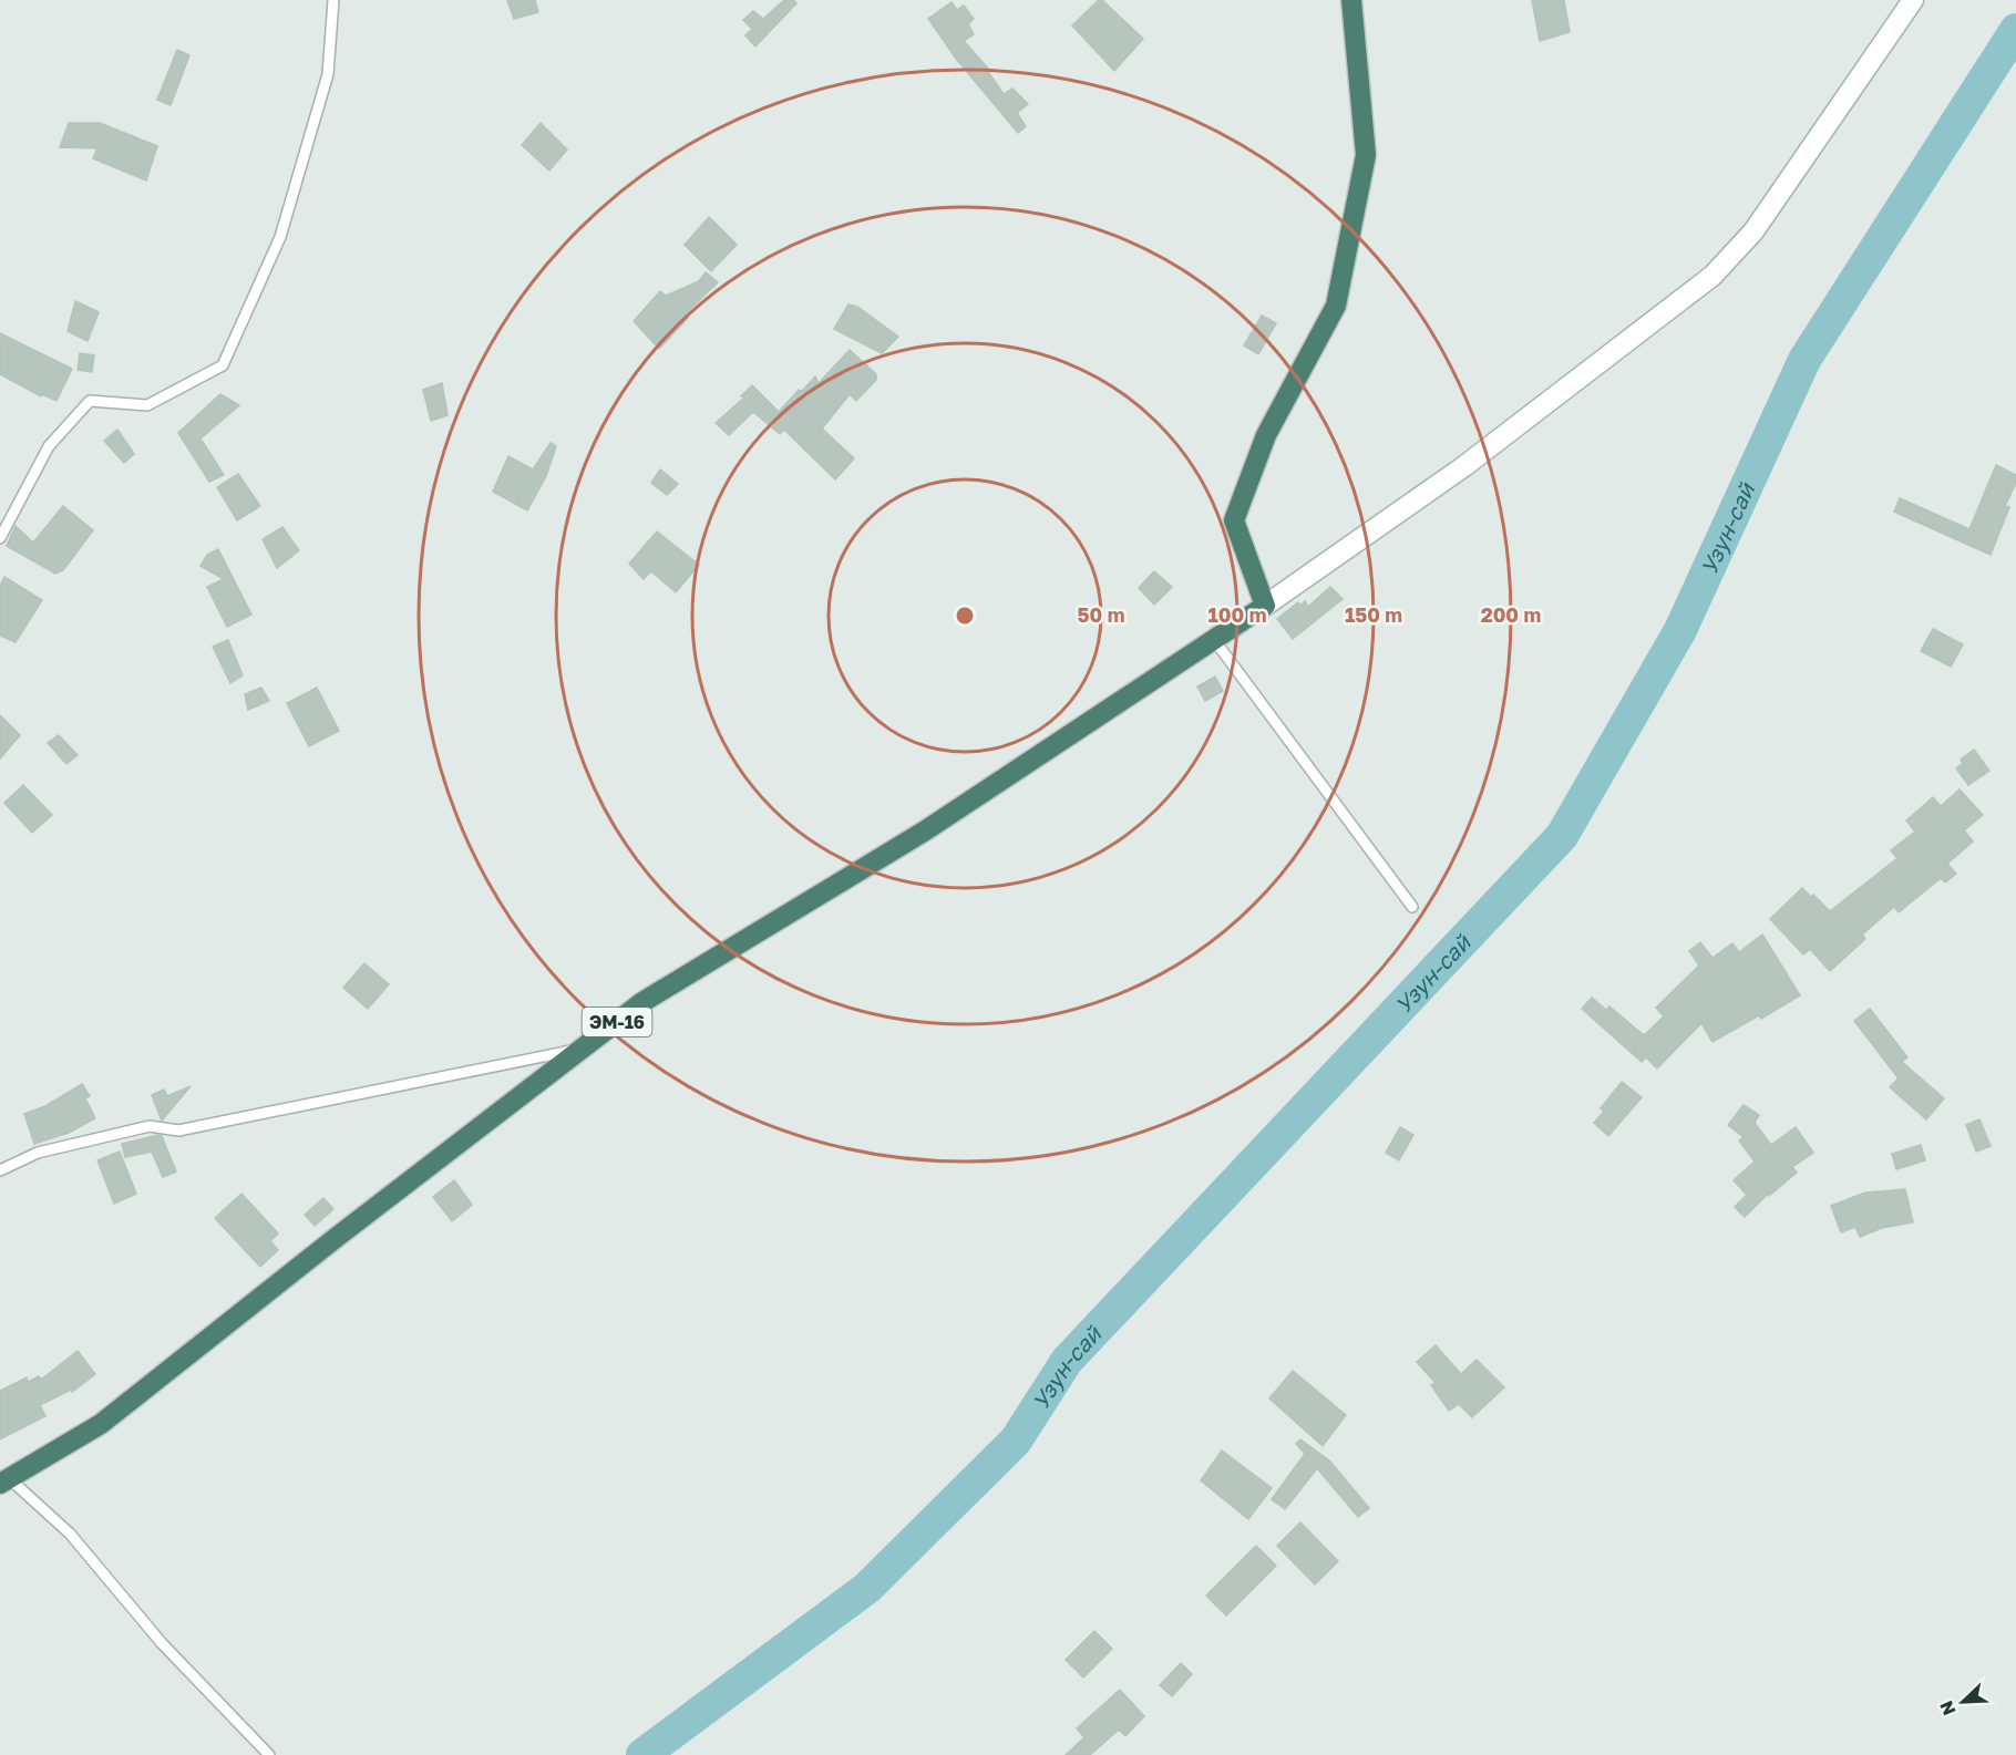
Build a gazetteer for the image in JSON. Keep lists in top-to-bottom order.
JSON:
{
  "streets": {
    "highway": ["ЭМ-16"]
  },
  "water": ["Узун-сай"],
  "north": "bottom left",
  "rings": [
    "50 m",
    "100 m",
    "150 m",
    "200 m"
  ]
}
